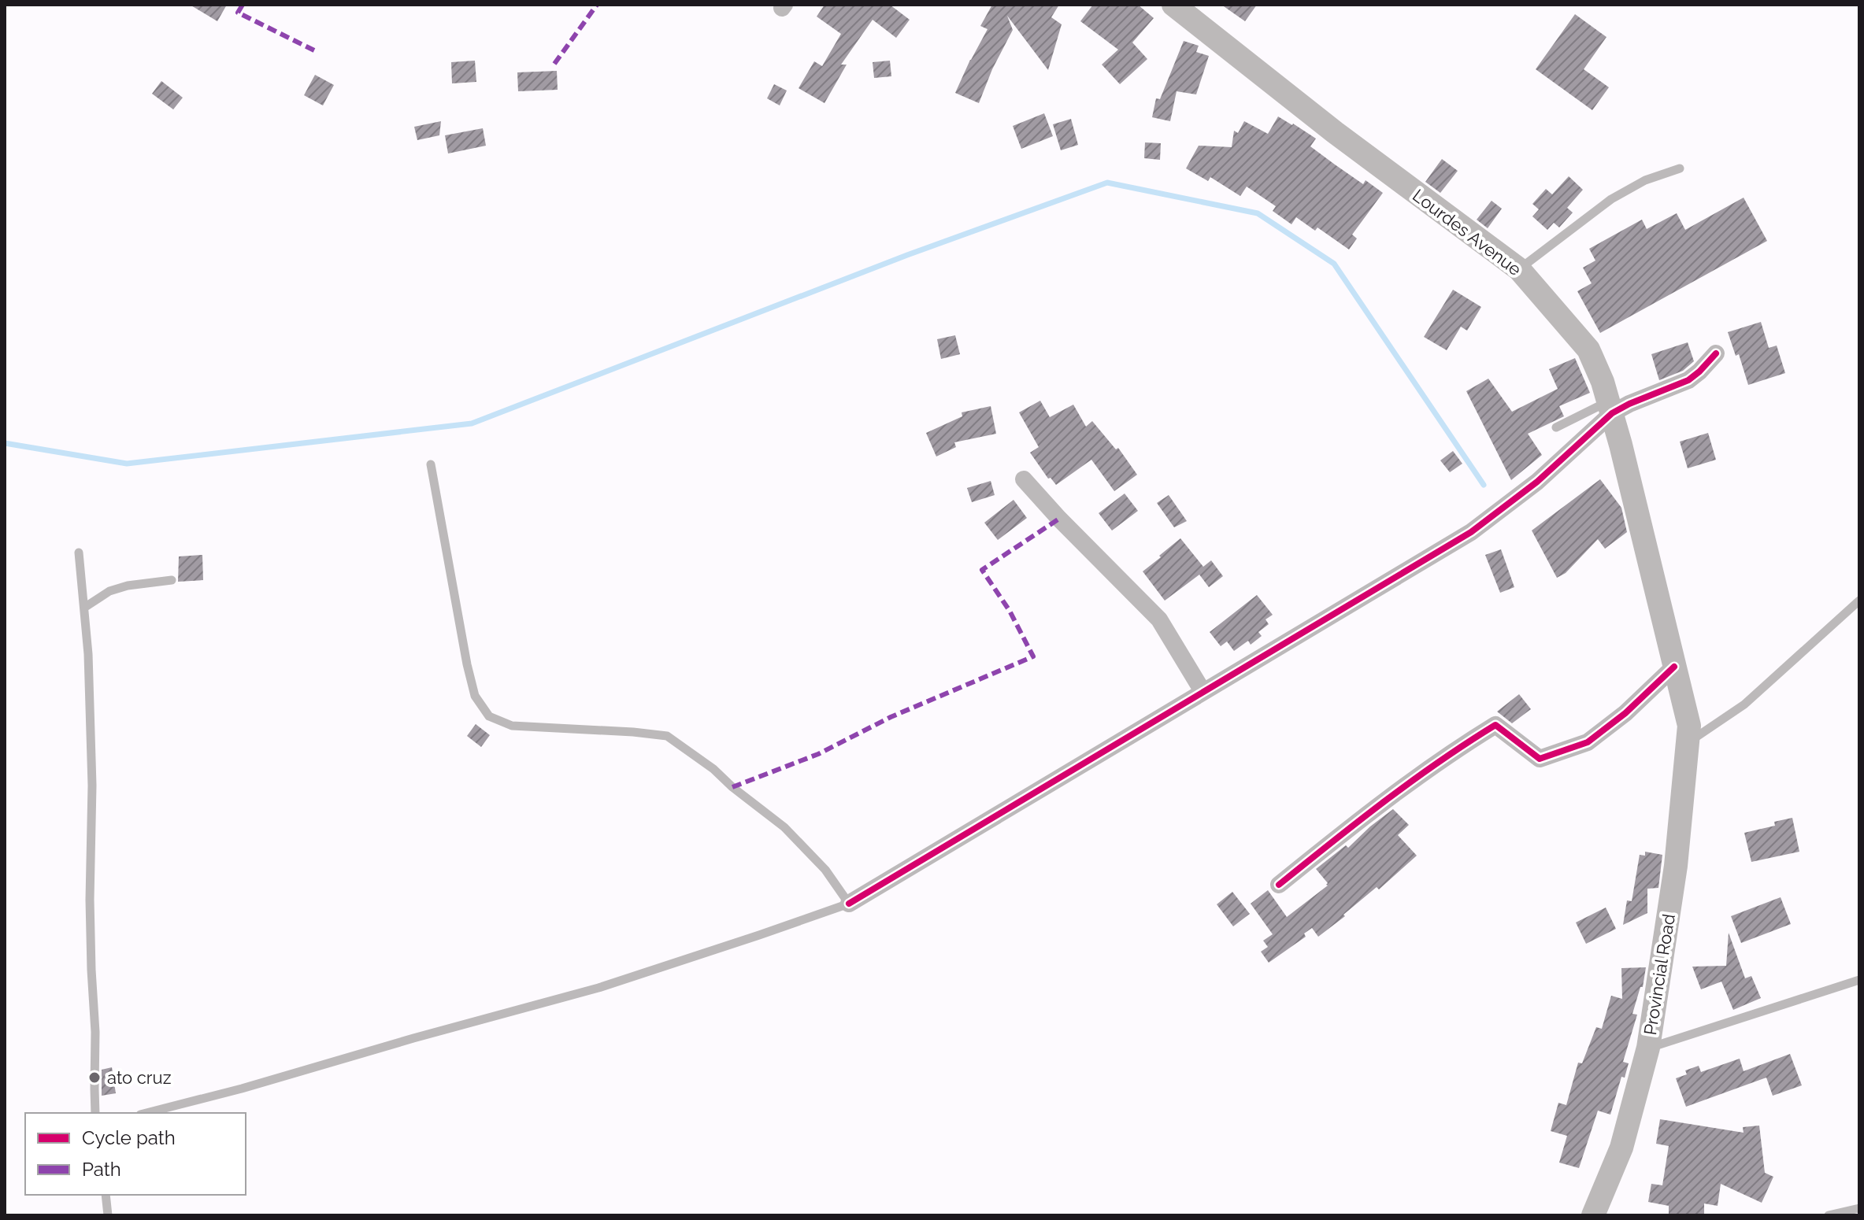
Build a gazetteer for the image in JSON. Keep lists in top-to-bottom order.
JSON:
{
  "streets": {
    "main road": ["Lourdes Avenue", "Provincial Road"]
  },
  "crossings": [
    ["Lourdes Avenue", "Provincial Road"]
  ],
  "places": ["ato cruz"],
  "legend": ["Cycle path", "Path"]
}
